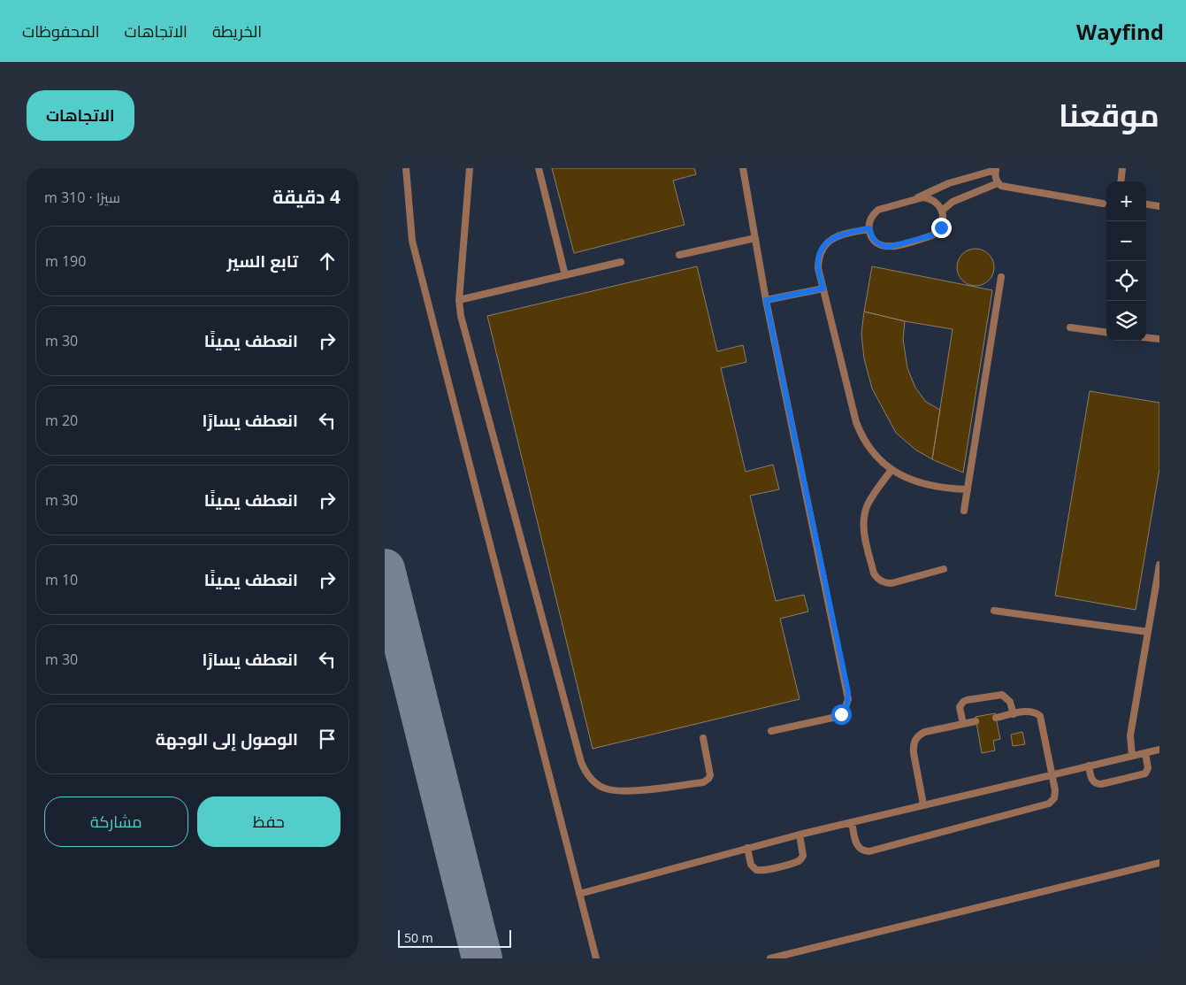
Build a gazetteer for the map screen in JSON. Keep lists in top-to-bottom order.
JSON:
{
  "scale_bar": "50 m",
  "page": {
    "header": "Wayfind",
    "nav": ["الخريطة", "الاتجاهات", "المحفوظات"],
    "title": "موقعنا",
    "buttons": [
      "الاتجاهات",
      ["حفظ", "مشاركة"]
    ],
    "heading": ["4 دقيقة", "سيرًا · 310 m"],
    "map_buttons": ["+", "−"],
    "list": [
      ["تابع السير", "190 m"],
      ["انعطف يمينًا", "30 m"],
      ["انعطف يسارًا", "20 m"],
      ["انعطف يمينًا", "30 m"],
      ["انعطف يمينًا", "10 m"],
      ["انعطف يسارًا", "30 m"],
      "الوصول إلى الوجهة"
    ],
    "scale": "50 m"
  }
}
